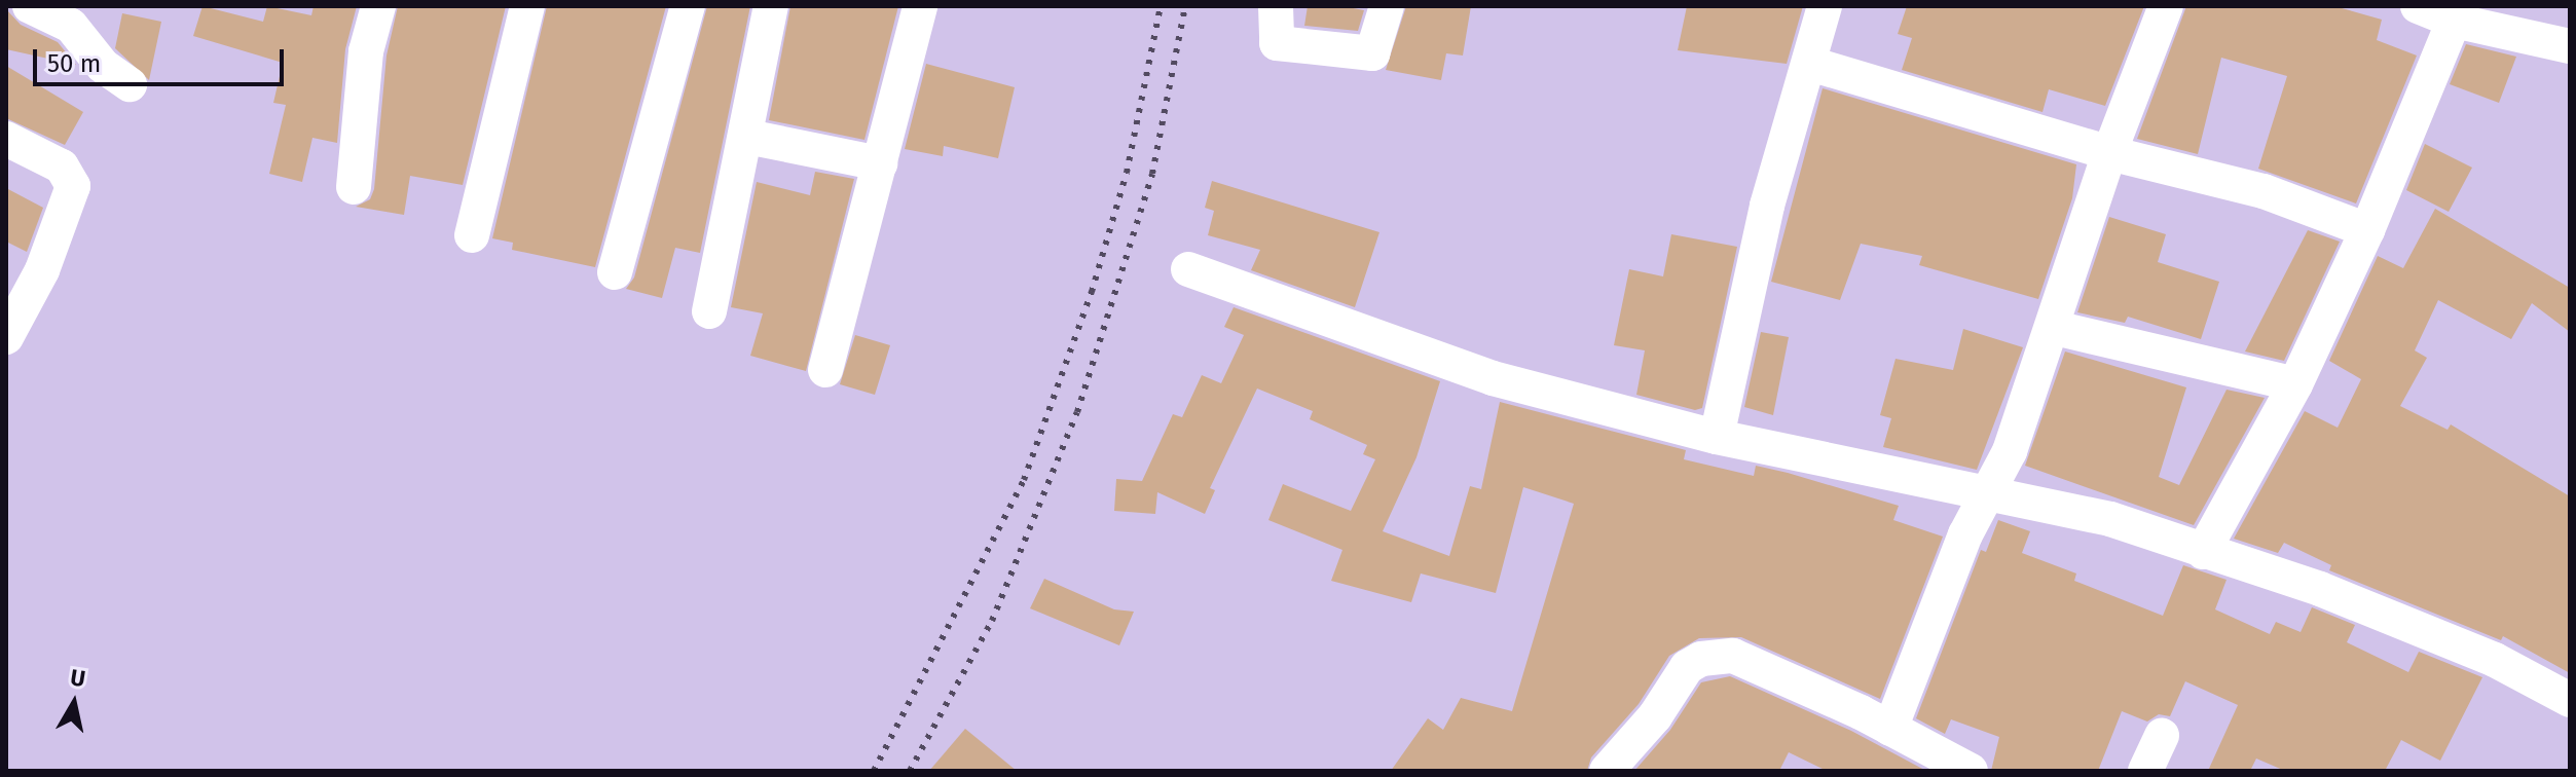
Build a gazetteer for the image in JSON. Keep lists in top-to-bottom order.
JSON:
{
  "scale_bar": "50 m",
  "north": "top"
}
